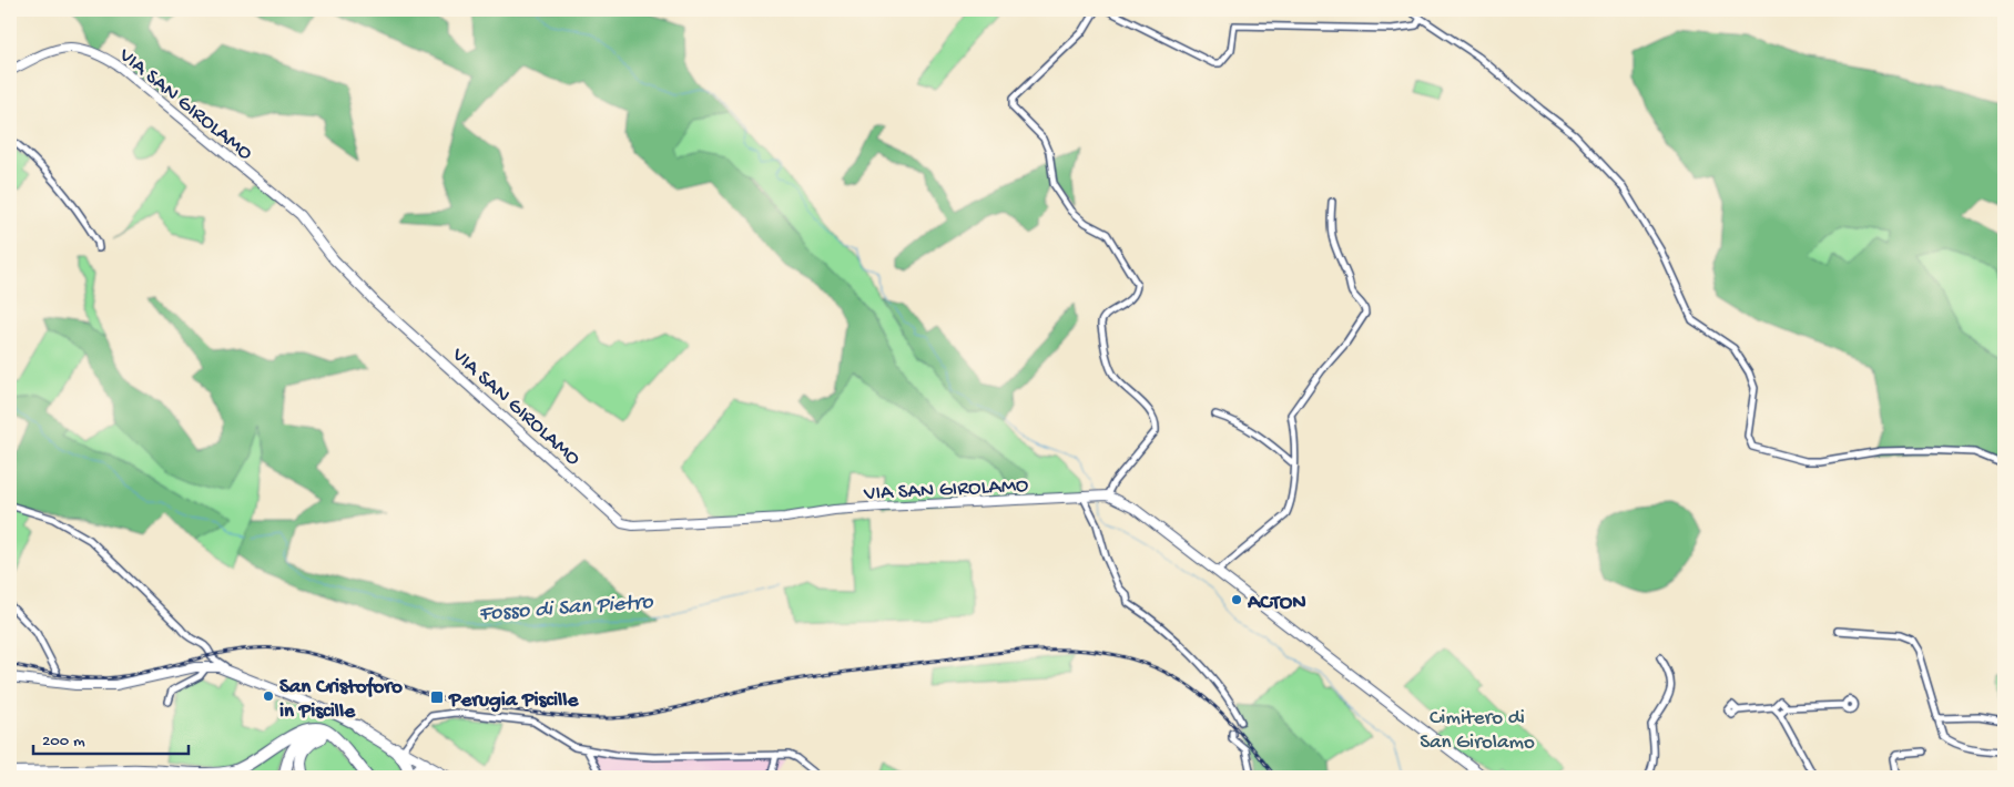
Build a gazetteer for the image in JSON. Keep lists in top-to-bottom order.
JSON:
{
  "streets": {
    "street": ["VIA SAN GIROLAMO"]
  },
  "water": ["Fosso di San Pietro"],
  "parks": ["Cimitero di San Girolamo"],
  "places": {
    "other": ["ACTON", "San Cristoforo in Piscille"],
    "transit": ["Perugia Piscille"]
  },
  "scale_bar": "200 m"
}
